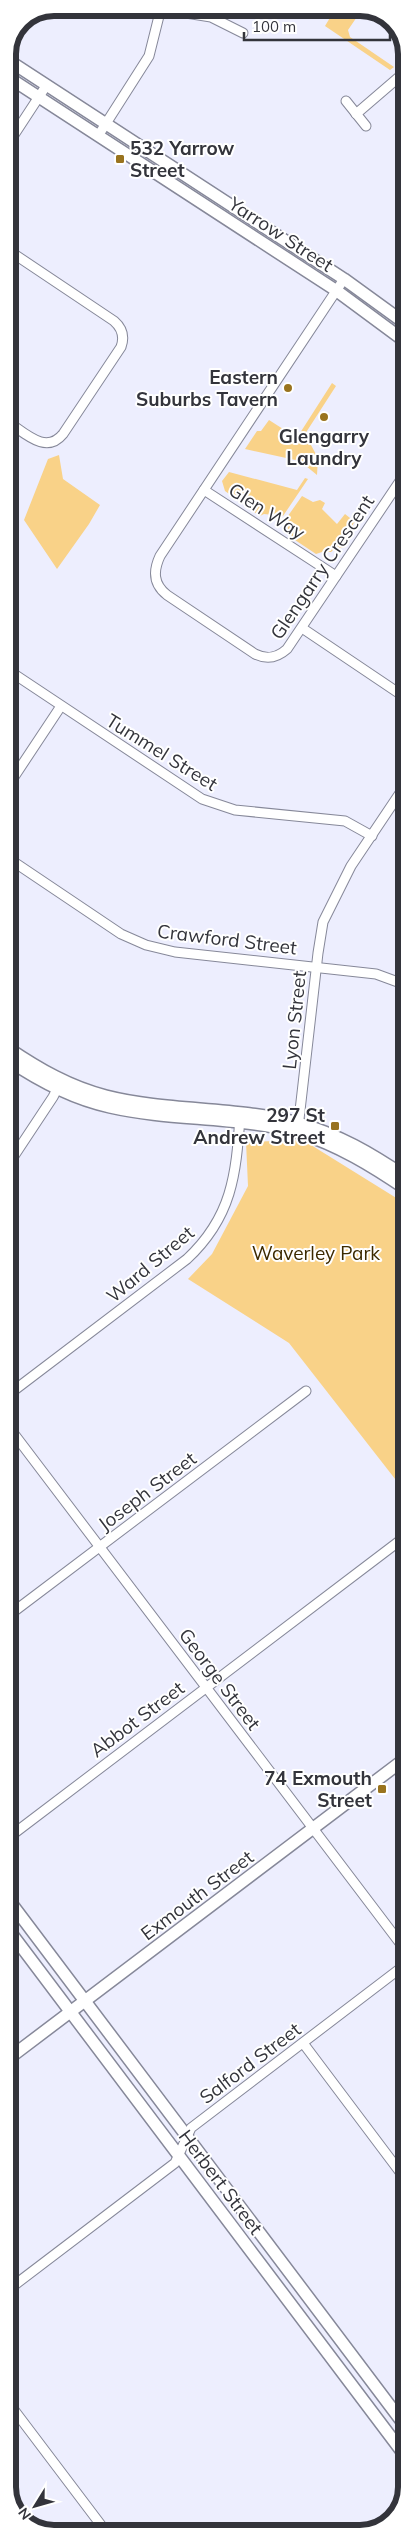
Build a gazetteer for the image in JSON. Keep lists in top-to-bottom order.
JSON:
{
  "streets": {
    "street": [
      "Yarrow Street",
      "Glen Way",
      "Glengarry Crescent",
      "Tummel Street",
      "Crawford Street",
      "Lyon Street",
      "Ward Street",
      "Joseph Street",
      "George Street",
      "Abbot Street",
      "Exmouth Street",
      "Salford Street",
      "Herbert Street"
    ]
  },
  "crossings": [
    ["Yarrow Street", "Glengarry Crescent"],
    ["Glen Way", "Glengarry Crescent"],
    ["Tummel Street", "Lyon Street"],
    ["Crawford Street", "Lyon Street"],
    ["Joseph Street", "George Street"],
    ["George Street", "Abbot Street"],
    ["George Street", "Exmouth Street"],
    ["Exmouth Street", "Herbert Street"],
    ["Salford Street", "Herbert Street"]
  ],
  "parks": ["Waverley Park"],
  "places": {
    "transit": ["532 Yarrow Street", "297 St Andrew Street", "74 Exmouth Street"],
    "other": ["Eastern Suburbs Tavern", "Glengarry Laundry"]
  },
  "scale_bar": "100 m",
  "north": "bottom left"
}
